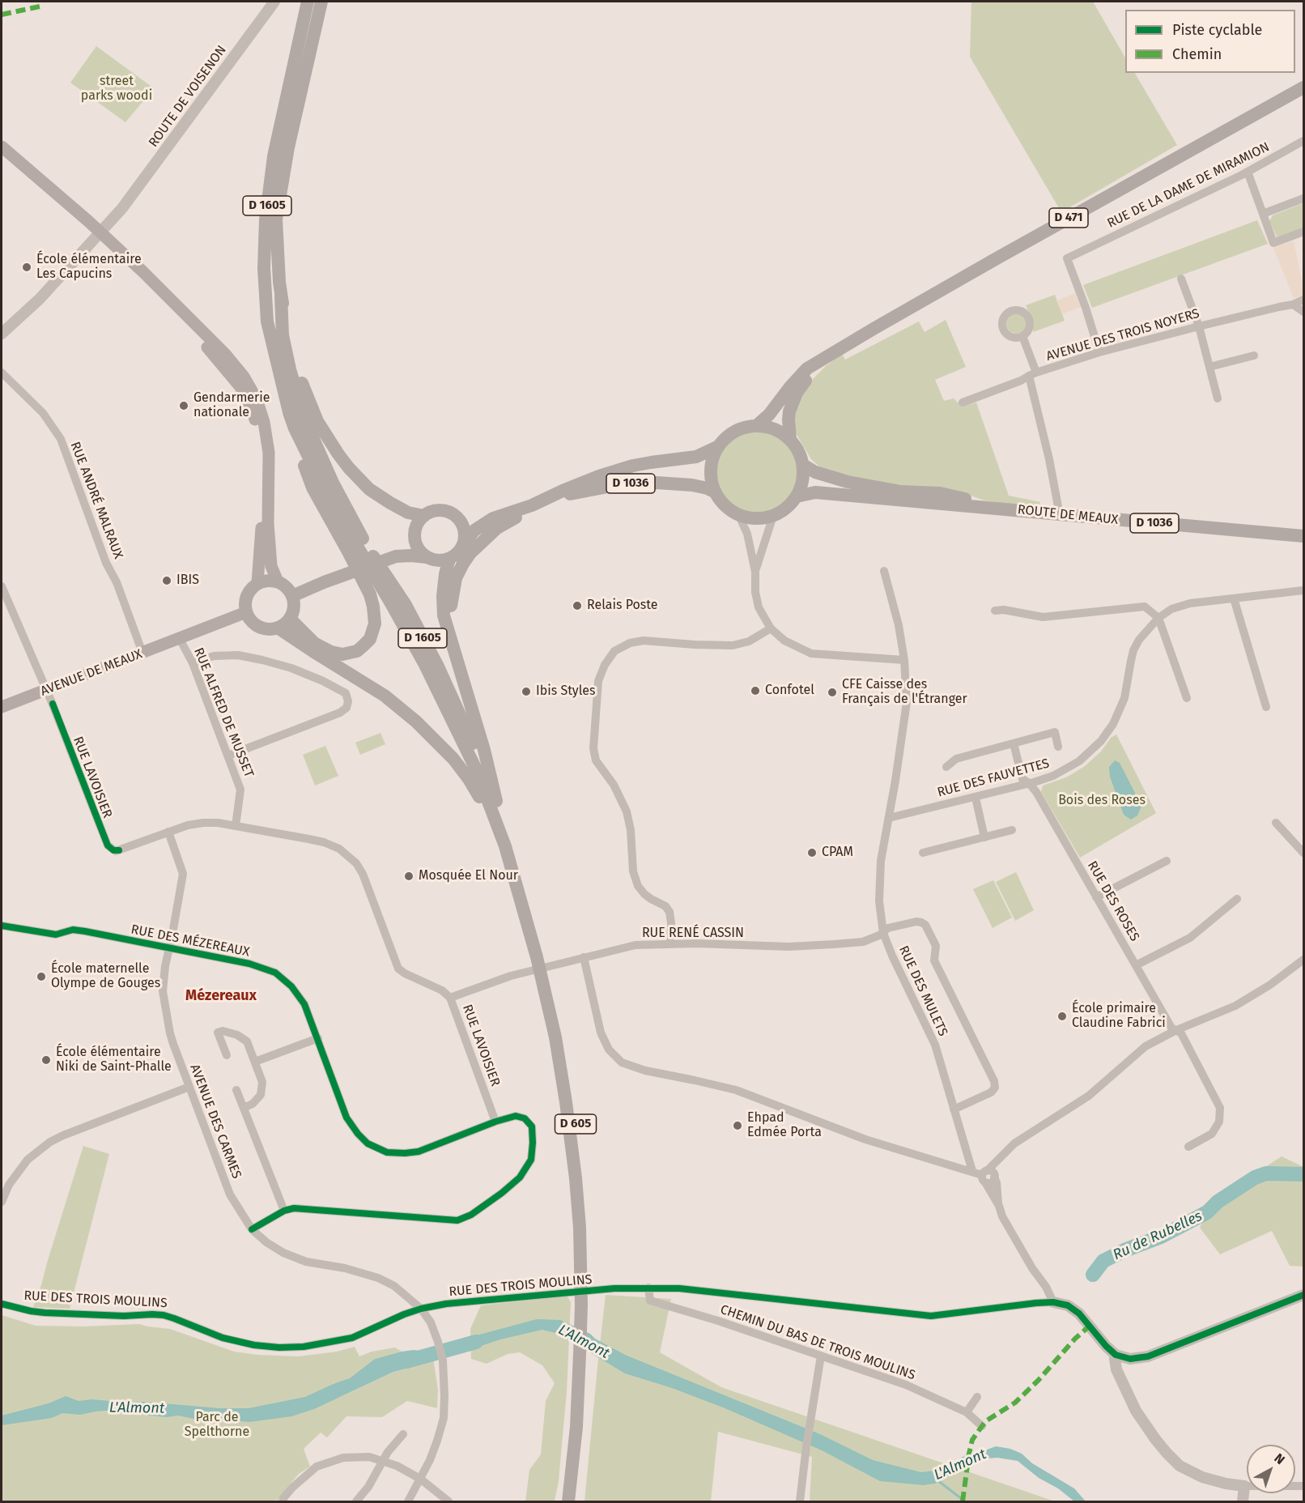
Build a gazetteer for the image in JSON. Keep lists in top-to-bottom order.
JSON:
{
  "streets": {
    "main road": [
      "D 1605",
      "D 471",
      "D 1036",
      "ROUTE DE MEAUX",
      "AVENUE DE MEAUX",
      "D 605"
    ],
    "street": [
      "ROUTE DE VOISENON",
      "RUE DE LA DAME DE MIRAMION",
      "AVENUE DES TROIS NOYERS",
      "RUE ANDRÉ MALRAUX",
      "RUE ALFRED DE MUSSET",
      "RUE LAVOISIER",
      "RUE DES FAUVETTES",
      "RUE DES ROSES",
      "RUE RENÉ CASSIN",
      "RUE DES MÉZEREAUX",
      "RUE DES MULETS",
      "AVENUE DES CARMES",
      "RUE DES TROIS MOULINS",
      "CHEMIN DU BAS DE TROIS MOULINS"
    ]
  },
  "crossings": [
    ["RUE DE LA DAME DE MIRAMION", "AVENUE DES TROIS NOYERS"],
    ["D 1605", "D 605"],
    ["D 471", "D 1036"],
    ["D 471", "ROUTE DE MEAUX"],
    ["D 1036", "ROUTE DE MEAUX"],
    ["RUE ANDRÉ MALRAUX", "AVENUE DE MEAUX"],
    ["AVENUE DE MEAUX", "RUE ALFRED DE MUSSET"],
    ["AVENUE DE MEAUX", "RUE LAVOISIER"],
    ["RUE ALFRED DE MUSSET", "RUE LAVOISIER"],
    ["RUE LAVOISIER", "RUE RENÉ CASSIN"],
    ["RUE LAVOISIER", "RUE DES MÉZEREAUX"],
    ["RUE LAVOISIER", "AVENUE DES CARMES"],
    ["RUE DES FAUVETTES", "RUE DES ROSES"],
    ["RUE DES FAUVETTES", "RUE DES MULETS"],
    ["RUE RENÉ CASSIN", "RUE DES MULETS"],
    ["RUE DES MÉZEREAUX", "AVENUE DES CARMES"],
    ["AVENUE DES CARMES", "RUE DES TROIS MOULINS"],
    ["RUE DES TROIS MOULINS", "CHEMIN DU BAS DE TROIS MOULINS"]
  ],
  "districts": ["Mézereaux"],
  "water": ["Ru de Rubelles", "L'Almont"],
  "parks": ["street parks woodi", "Bois des Roses", "Parc de Spelthorne"],
  "places": [
    "École élémentaire Les Capucins",
    "Gendarmerie nationale",
    "IBIS",
    "Relais Poste",
    "Confotel",
    "Ibis Styles",
    "CFE Caisse des Français de l'Étranger",
    "CPAM",
    "Mosquée El Nour",
    "École maternelle Olympe de Gouges",
    "École primaire Claudine Fabrici",
    "École élémentaire Niki de Saint-Phalle",
    "Ehpad Edmée Porta"
  ],
  "legend": ["Piste cyclable", "Chemin"],
  "north": "top right"
}
